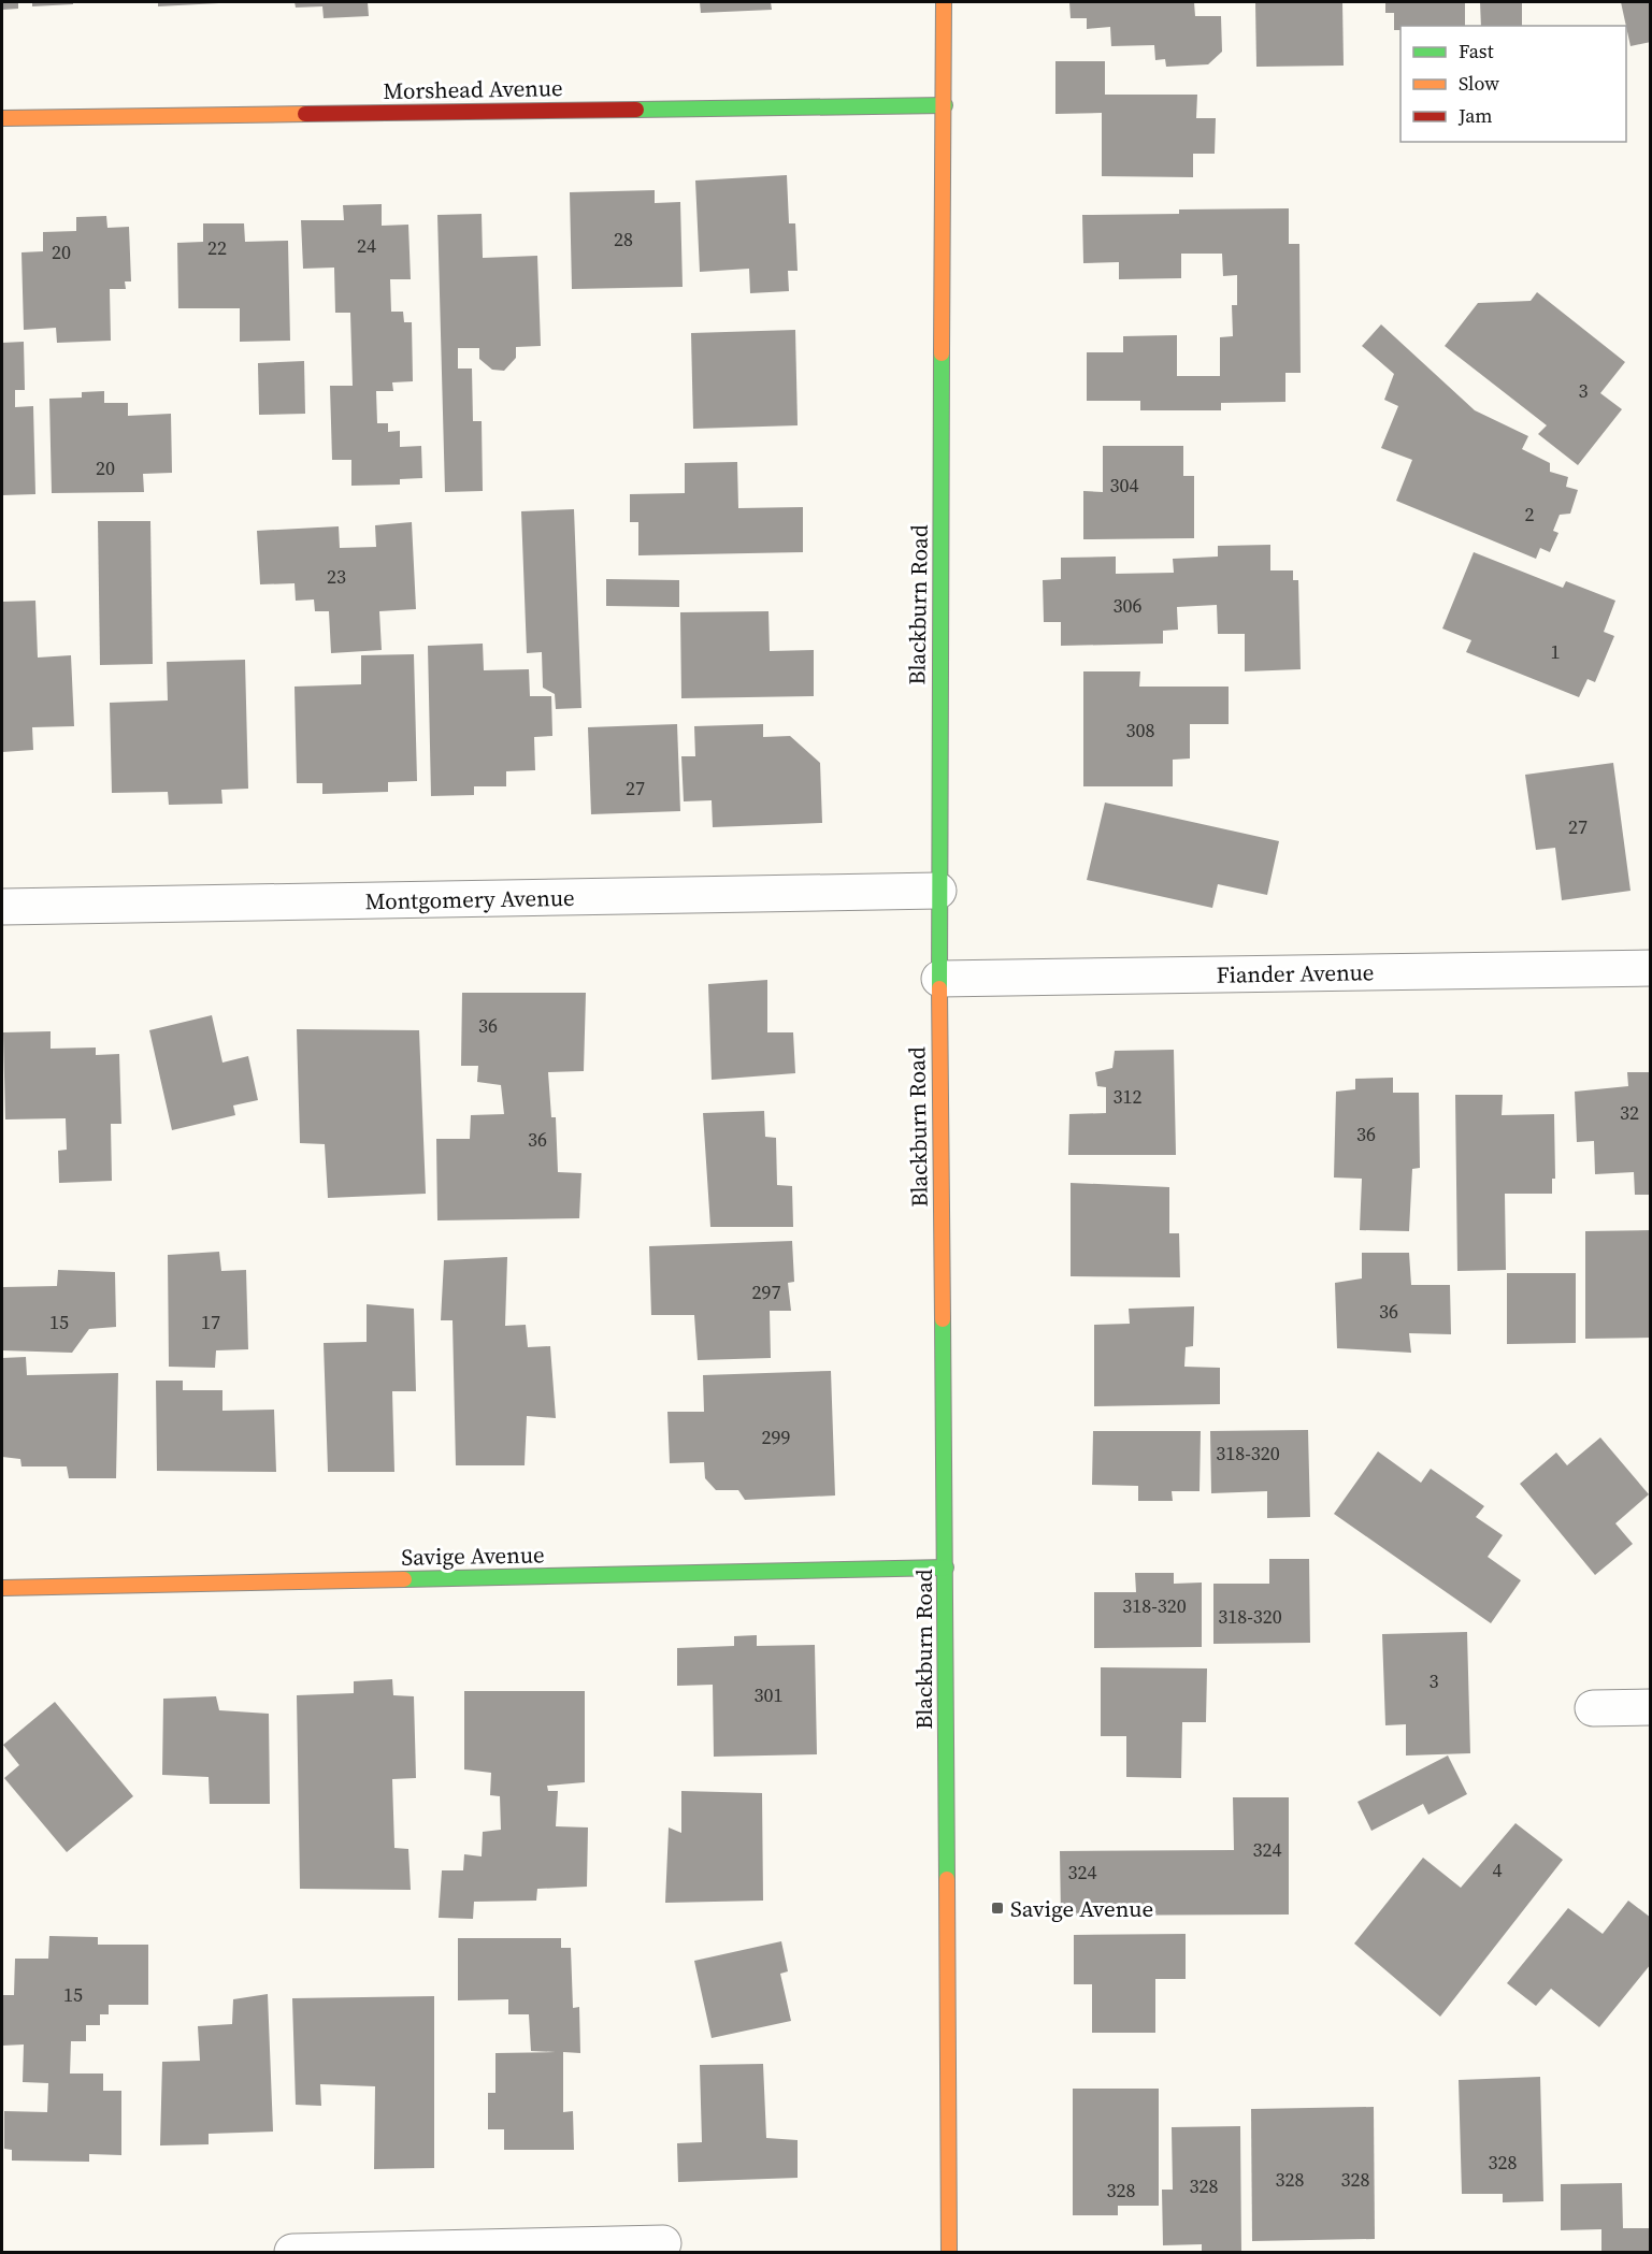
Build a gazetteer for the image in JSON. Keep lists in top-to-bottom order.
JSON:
{
  "streets": {
    "main road": ["Morshead Avenue", "Blackburn Road", "Savige Avenue"],
    "street": ["Montgomery Avenue", "Fiander Avenue"]
  },
  "crossings": [
    ["Morshead Avenue", "Blackburn Road"],
    ["Blackburn Road", "Montgomery Avenue"],
    ["Blackburn Road", "Fiander Avenue"],
    ["Blackburn Road", "Savige Avenue"]
  ],
  "places": {
    "transit": ["Savige Avenue"]
  },
  "house_numbers": [
    "28",
    "24",
    "22",
    "20",
    "3",
    "20",
    "304",
    "2",
    "23",
    "306",
    "1",
    "308",
    "27",
    "27",
    "36",
    "312",
    "32",
    "36",
    "36",
    "297",
    "36",
    "15",
    "17",
    "299",
    "318-320",
    "318-320",
    "318-320",
    "3",
    "301",
    "324",
    "4",
    "324",
    "15",
    "328",
    "328",
    "328",
    "328",
    "328"
  ],
  "legend": ["Fast", "Slow", "Jam"]
}
